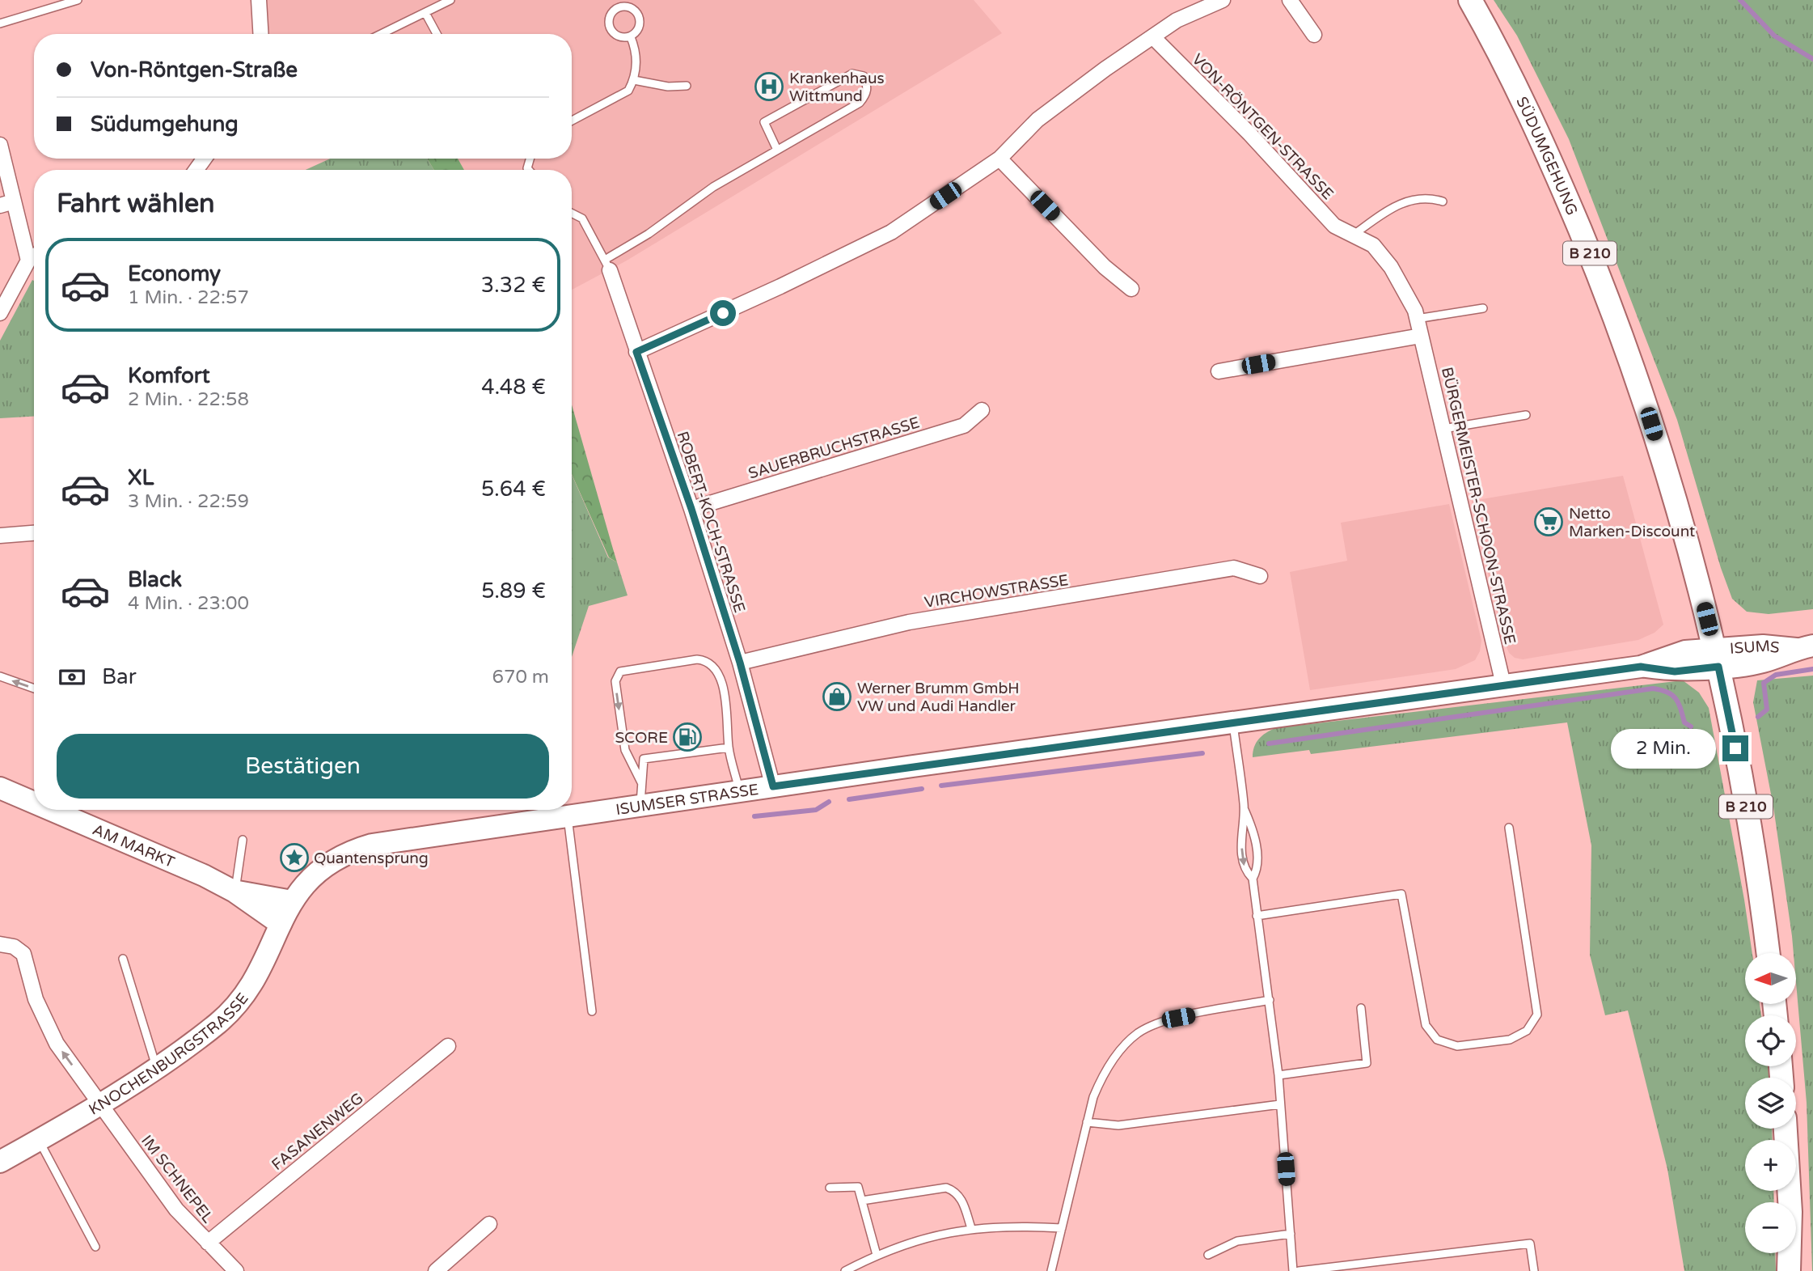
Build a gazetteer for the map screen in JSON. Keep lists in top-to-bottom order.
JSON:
{
  "streets": {
    "main road": ["SÜDUMGEHUNG", "B 210"],
    "street": [
      "VON-RÖNTGEN-STRASSE",
      "SAUERBRUCHSTRASSE",
      "BÜRGERMEISTER-SCHOON-STRASSE",
      "ROBERT-KOCH-STRASSE",
      "VIRCHOWSTRASSE",
      "ISUMS",
      "ISUMSER STRASSE",
      "AM MARKT",
      "KNOCHENBURGSTRASSE",
      "FASANENWEG",
      "IM SCHNEPEL"
    ]
  },
  "crossings": [
    ["VON-RÖNTGEN-STRASSE", "BÜRGERMEISTER-SCHOON-STRASSE"],
    ["SÜDUMGEHUNG", "B 210"],
    ["SÜDUMGEHUNG", "ISUMS"],
    ["SÜDUMGEHUNG", "ISUMSER STRASSE"],
    ["B 210", "ISUMS"],
    ["B 210", "ISUMSER STRASSE"],
    ["SAUERBRUCHSTRASSE", "ROBERT-KOCH-STRASSE"],
    ["BÜRGERMEISTER-SCHOON-STRASSE", "ISUMSER STRASSE"],
    ["ROBERT-KOCH-STRASSE", "VIRCHOWSTRASSE"],
    ["ROBERT-KOCH-STRASSE", "ISUMSER STRASSE"],
    ["ISUMS", "ISUMSER STRASSE"],
    ["ISUMSER STRASSE", "AM MARKT"],
    ["ISUMSER STRASSE", "KNOCHENBURGSTRASSE"],
    ["AM MARKT", "KNOCHENBURGSTRASSE"],
    ["KNOCHENBURGSTRASSE", "IM SCHNEPEL"],
    ["FASANENWEG", "IM SCHNEPEL"]
  ],
  "one_way": ["IM SCHNEPEL"],
  "places": {
    "hospital": ["Krankenhaus Wittmund"],
    "supermarket": ["Netto Marken-Discount"],
    "shop": ["Werner Brumm GmbH VW und Audi Handler"],
    "fuel station": ["SCORE"],
    "place": ["Quantensprung"]
  },
  "north": "left",
  "page": {
    "banner": ["Von-Röntgen-Straße", "Südumgehung"],
    "heading": "Fahrt wählen",
    "list": [
      {
        "name": "Economy",
        "note": "1 Min. · 22:57",
        "value": "3.32 €"
      },
      {
        "name": "Komfort",
        "note": "2 Min. · 22:58",
        "value": "4.48 €"
      },
      {
        "name": "XL",
        "note": "3 Min. · 22:59",
        "value": "5.64 €"
      },
      {
        "name": "Black",
        "note": "4 Min. · 23:00",
        "value": "5.89 €"
      }
    ],
    "pay": ["Bar", "670 m"],
    "buttons": "Bestätigen",
    "bubble": "2 Min.",
    "map_buttons": ["+", "−"]
  }
}
